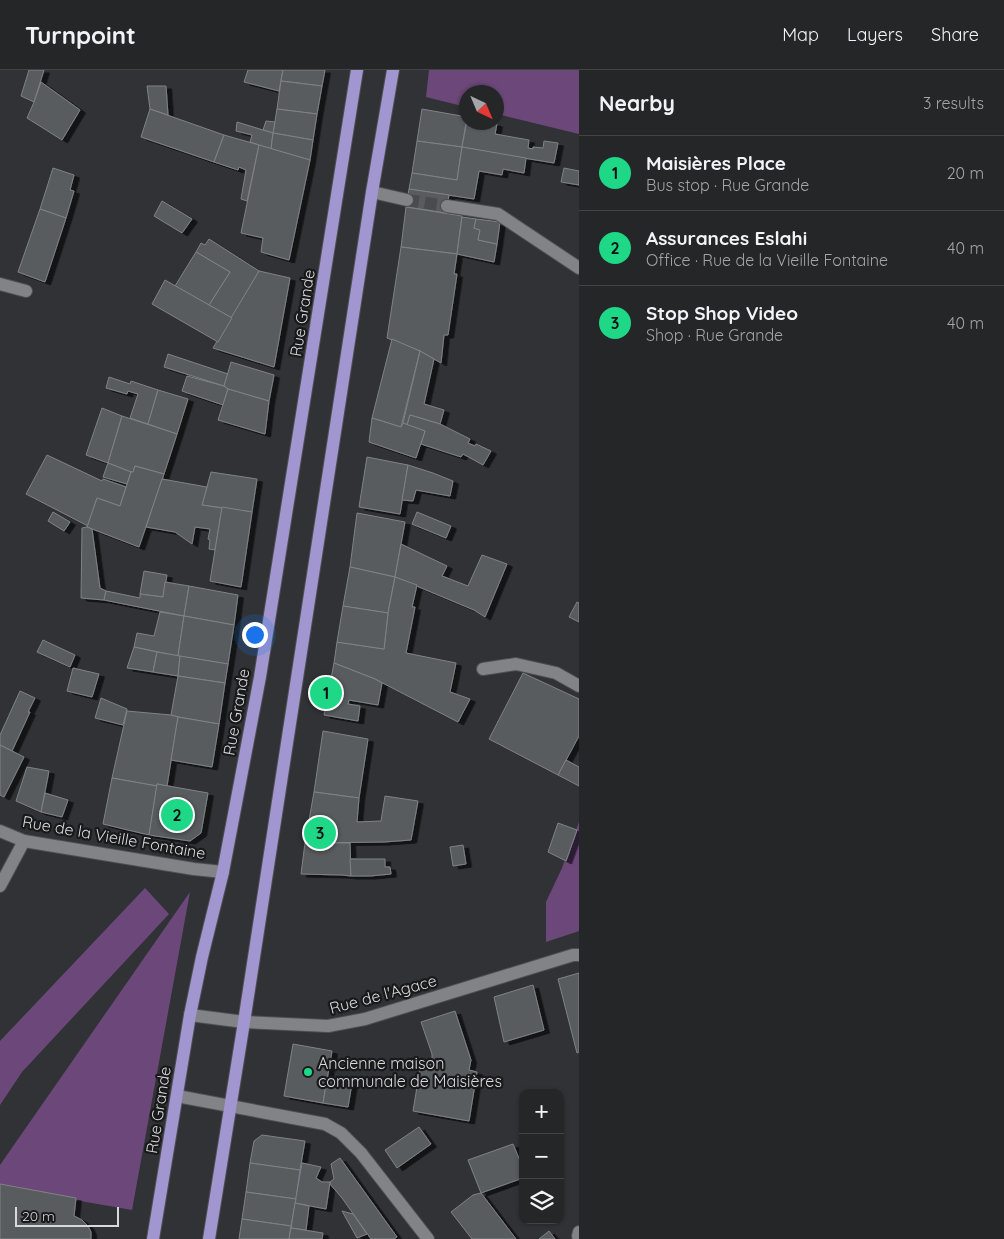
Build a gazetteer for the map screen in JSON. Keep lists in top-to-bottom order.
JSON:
{
  "streets": {
    "main road": ["Rue Grande"],
    "street": ["Rue de la Vieille Fontaine", "Rue de l'Agace"]
  },
  "crossings": [
    ["Rue Grande", "Rue de la Vieille Fontaine"],
    ["Rue Grande", "Rue de l'Agace"]
  ],
  "places": ["Ancienne maison communale de Maisières"],
  "scale_bar": "20 m",
  "north": "bottom right",
  "page": {
    "header": "Turnpoint",
    "nav": ["Map", "Layers", "Share"],
    "heading": ["Nearby", "3 results"],
    "list": [
      {
        "mark": "1",
        "name": "Maisières Place",
        "note": "Bus stop · Rue Grande",
        "value": "20 m"
      },
      {
        "mark": "2",
        "name": "Assurances Eslahi",
        "note": "Office · Rue de la Vieille Fontaine",
        "value": "40 m"
      },
      {
        "mark": "3",
        "name": "Stop Shop Video",
        "note": "Shop · Rue Grande",
        "value": "40 m"
      }
    ],
    "pins": ["1", "2", "3"],
    "map_buttons": ["+", "−"],
    "scale": "20 m"
  }
}
